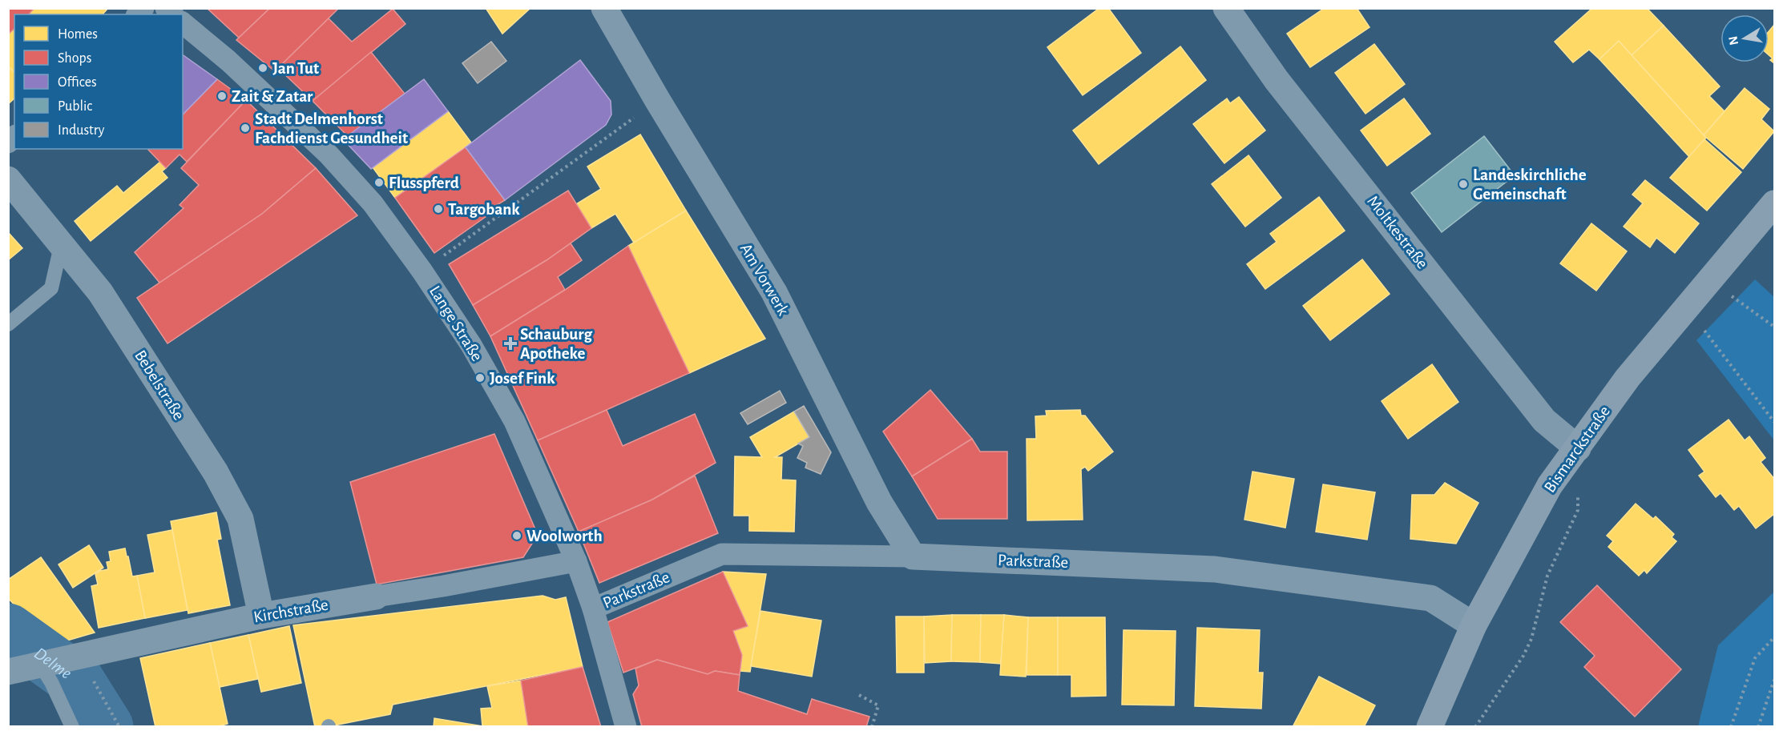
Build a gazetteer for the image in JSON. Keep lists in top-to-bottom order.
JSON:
{
  "streets": {
    "main road": ["Bismarckstraße"],
    "street": [
      "Moltkestraße",
      "Am Vorwerk",
      "Lange Straße",
      "Bebelstraße",
      "Parkstraße",
      "Kirchstraße"
    ]
  },
  "crossings": [
    ["Moltkestraße", "Bismarckstraße"],
    ["Am Vorwerk", "Parkstraße"],
    ["Lange Straße", "Parkstraße"],
    ["Lange Straße", "Kirchstraße"],
    ["Bebelstraße", "Kirchstraße"],
    ["Bismarckstraße", "Parkstraße"]
  ],
  "water": ["Delme"],
  "places": {
    "other": [
      "Jan Tut",
      "Zait & Zatar",
      "Stadt Delmenhorst Fachdienst Gesundheit",
      "Flusspferd",
      "Landeskirchliche Gemeinschaft",
      "Targobank",
      "Josef Fink",
      "Woolworth"
    ],
    "health": ["Schauburg Apotheke"]
  },
  "legend": [
    "Homes",
    "Shops",
    "Offices",
    "Public",
    "Industry"
  ],
  "north": "left"
}
